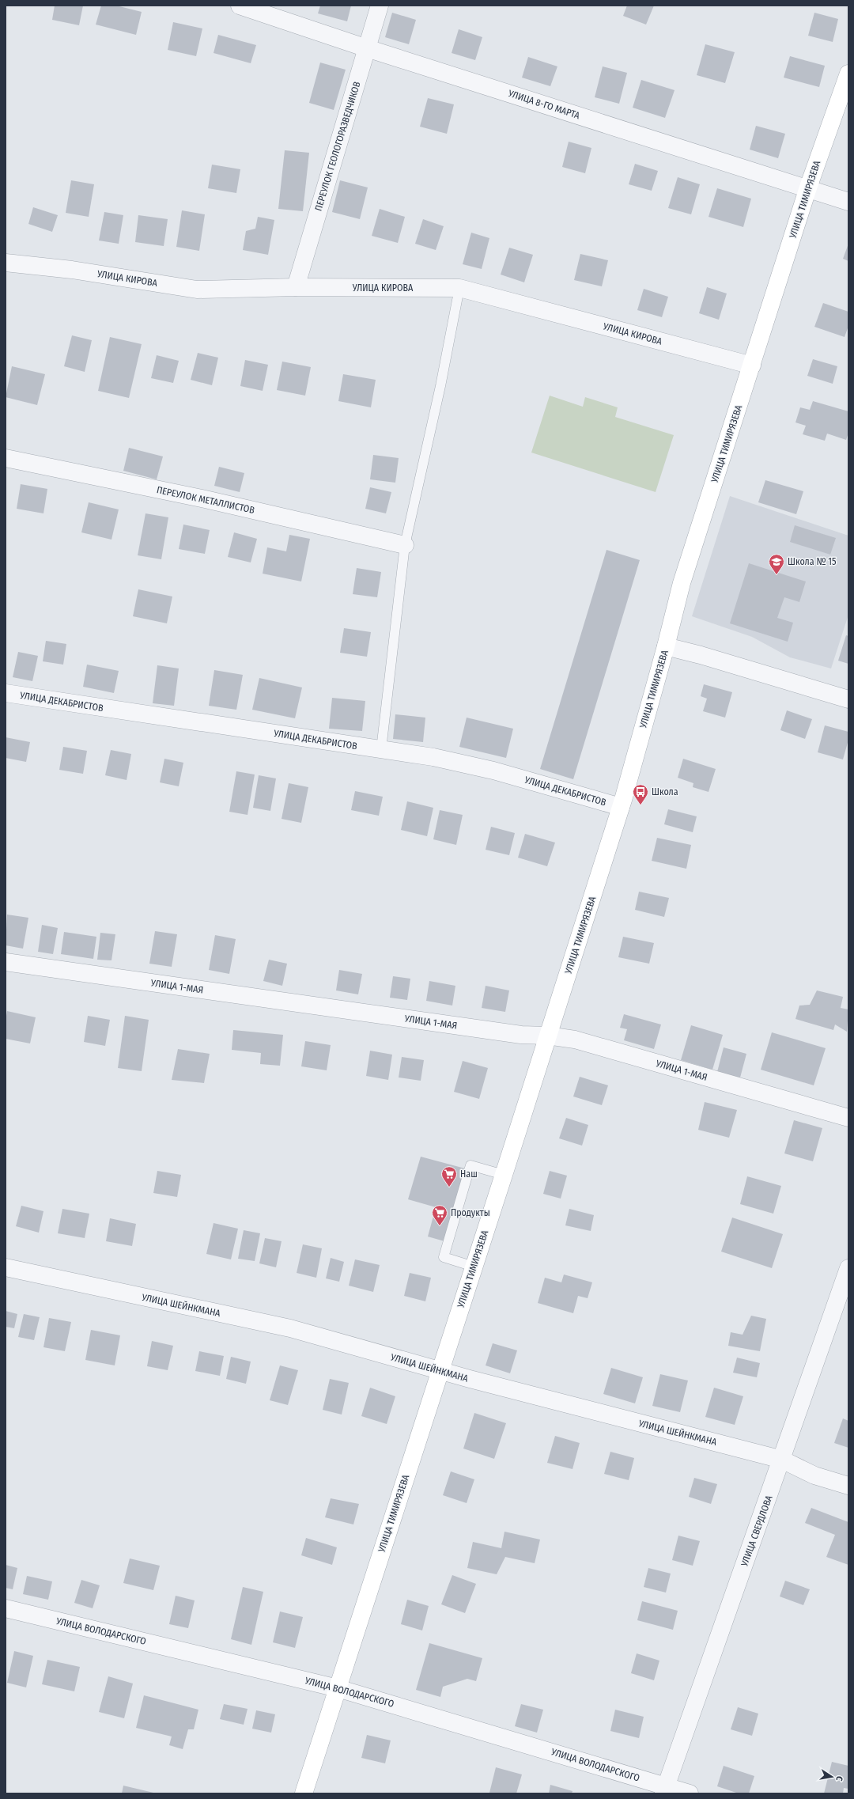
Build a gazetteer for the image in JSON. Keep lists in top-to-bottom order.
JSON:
{
  "streets": {
    "main road": ["УЛИЦА ТИМИРЯЗЕВА"],
    "street": [
      "УЛИЦА 8-ГО МАРТА",
      "ПЕРЕУЛОК ГЕОЛОГОРАЗВЕДЧИКОВ",
      "УЛИЦА КИРОВА",
      "ПЕРЕУЛОК МЕТАЛЛИСТОВ",
      "УЛИЦА ДЕКАБРИСТОВ",
      "УЛИЦА 1-МАЯ",
      "УЛИЦА ШЕЙНКМАНА",
      "УЛИЦА СВЕРДЛОВА",
      "УЛИЦА ВОЛОДАРСКОГО"
    ]
  },
  "crossings": [
    ["УЛИЦА 8-ГО МАРТА", "ПЕРЕУЛОК ГЕОЛОГОРАЗВЕДЧИКОВ"],
    ["УЛИЦА 8-ГО МАРТА", "УЛИЦА ТИМИРЯЗЕВА"],
    ["ПЕРЕУЛОК ГЕОЛОГОРАЗВЕДЧИКОВ", "УЛИЦА КИРОВА"],
    ["УЛИЦА ТИМИРЯЗЕВА", "УЛИЦА КИРОВА"],
    ["УЛИЦА ТИМИРЯЗЕВА", "УЛИЦА ДЕКАБРИСТОВ"],
    ["УЛИЦА ТИМИРЯЗЕВА", "УЛИЦА 1-МАЯ"],
    ["УЛИЦА ТИМИРЯЗЕВА", "УЛИЦА ШЕЙНКМАНА"],
    ["УЛИЦА ТИМИРЯЗЕВА", "УЛИЦА ВОЛОДАРСКОГО"],
    ["УЛИЦА ШЕЙНКМАНА", "УЛИЦА СВЕРДЛОВА"],
    ["УЛИЦА СВЕРДЛОВА", "УЛИЦА ВОЛОДАРСКОГО"]
  ],
  "places": {
    "school or university": ["Школа № 15"],
    "bus stop": ["Школа"],
    "supermarket": ["Наш", "Продукты"]
  },
  "north": "right"
}
